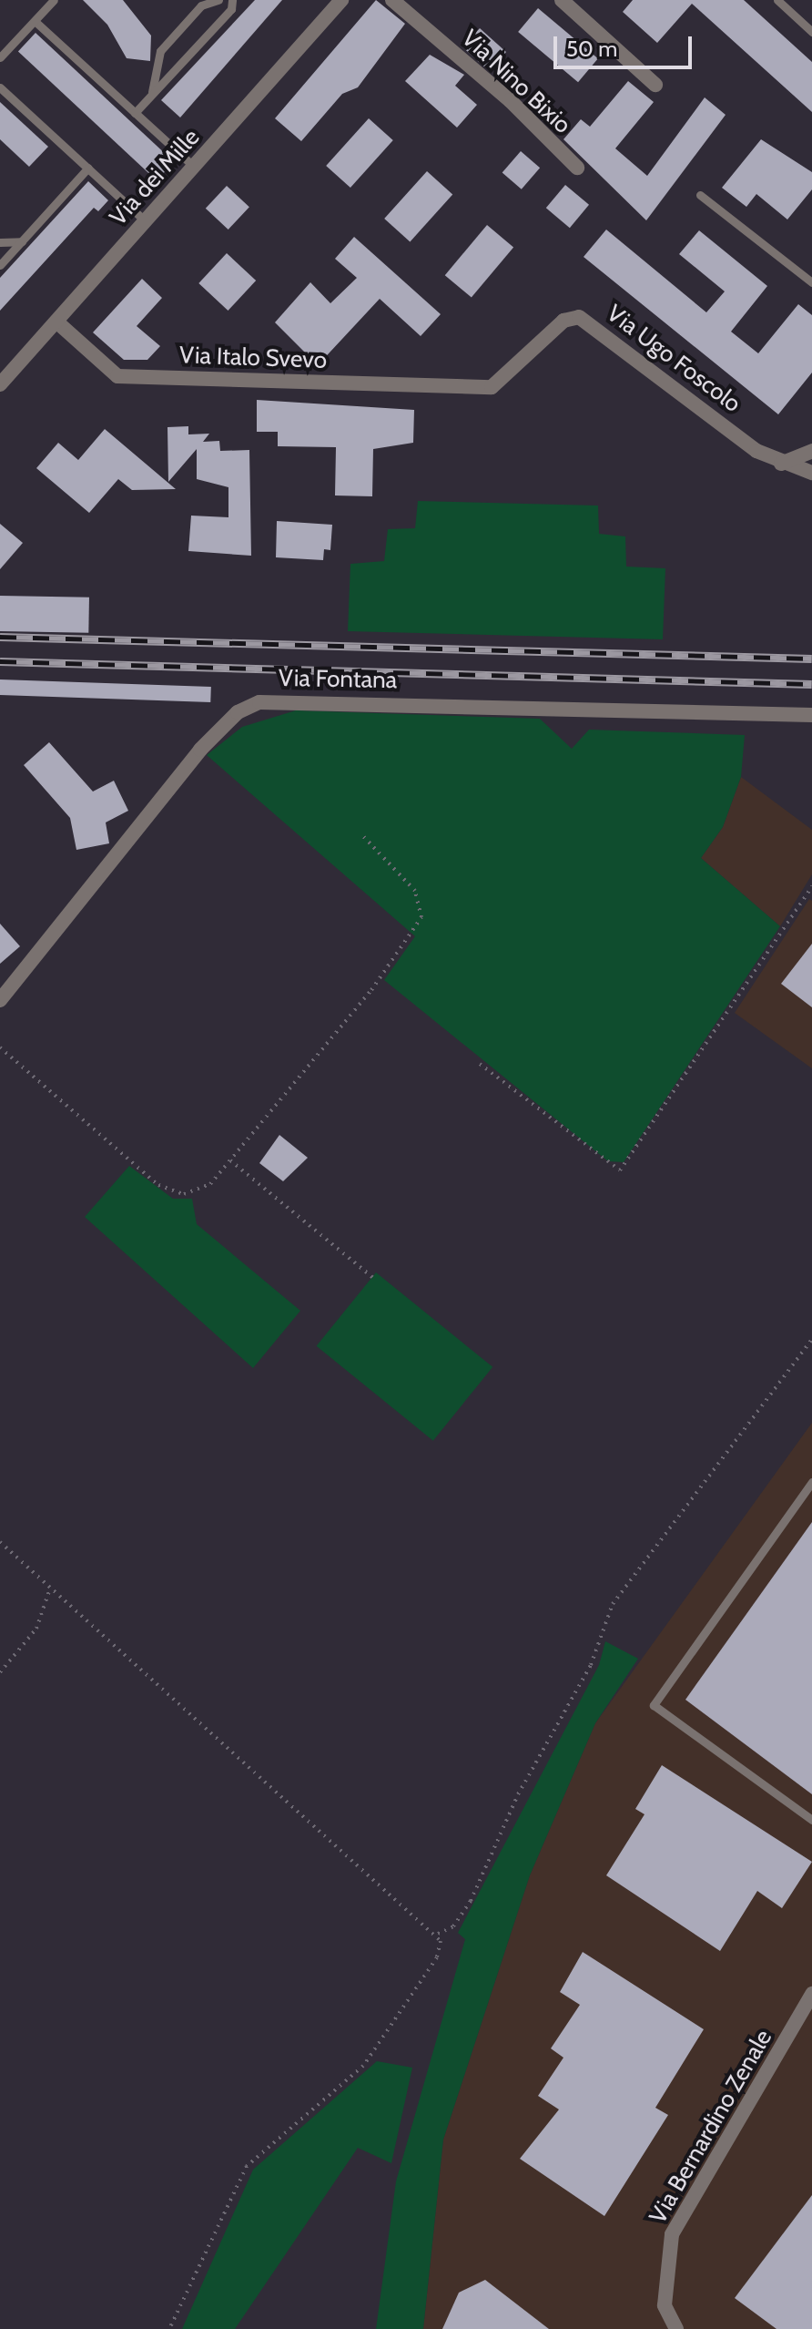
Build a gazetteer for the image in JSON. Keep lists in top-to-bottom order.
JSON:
{
  "streets": {
    "street": [
      "Via Nino Bixio",
      "Via dei Mille",
      "Via Italo Svevo",
      "Via Ugo Foscolo",
      "Via Fontana",
      "Via Bernardino Zenale"
    ]
  },
  "crossings": [
    ["Via dei Mille", "Via Italo Svevo"],
    ["Via Italo Svevo", "Via Ugo Foscolo"]
  ],
  "scale_bar": "50 m"
}
